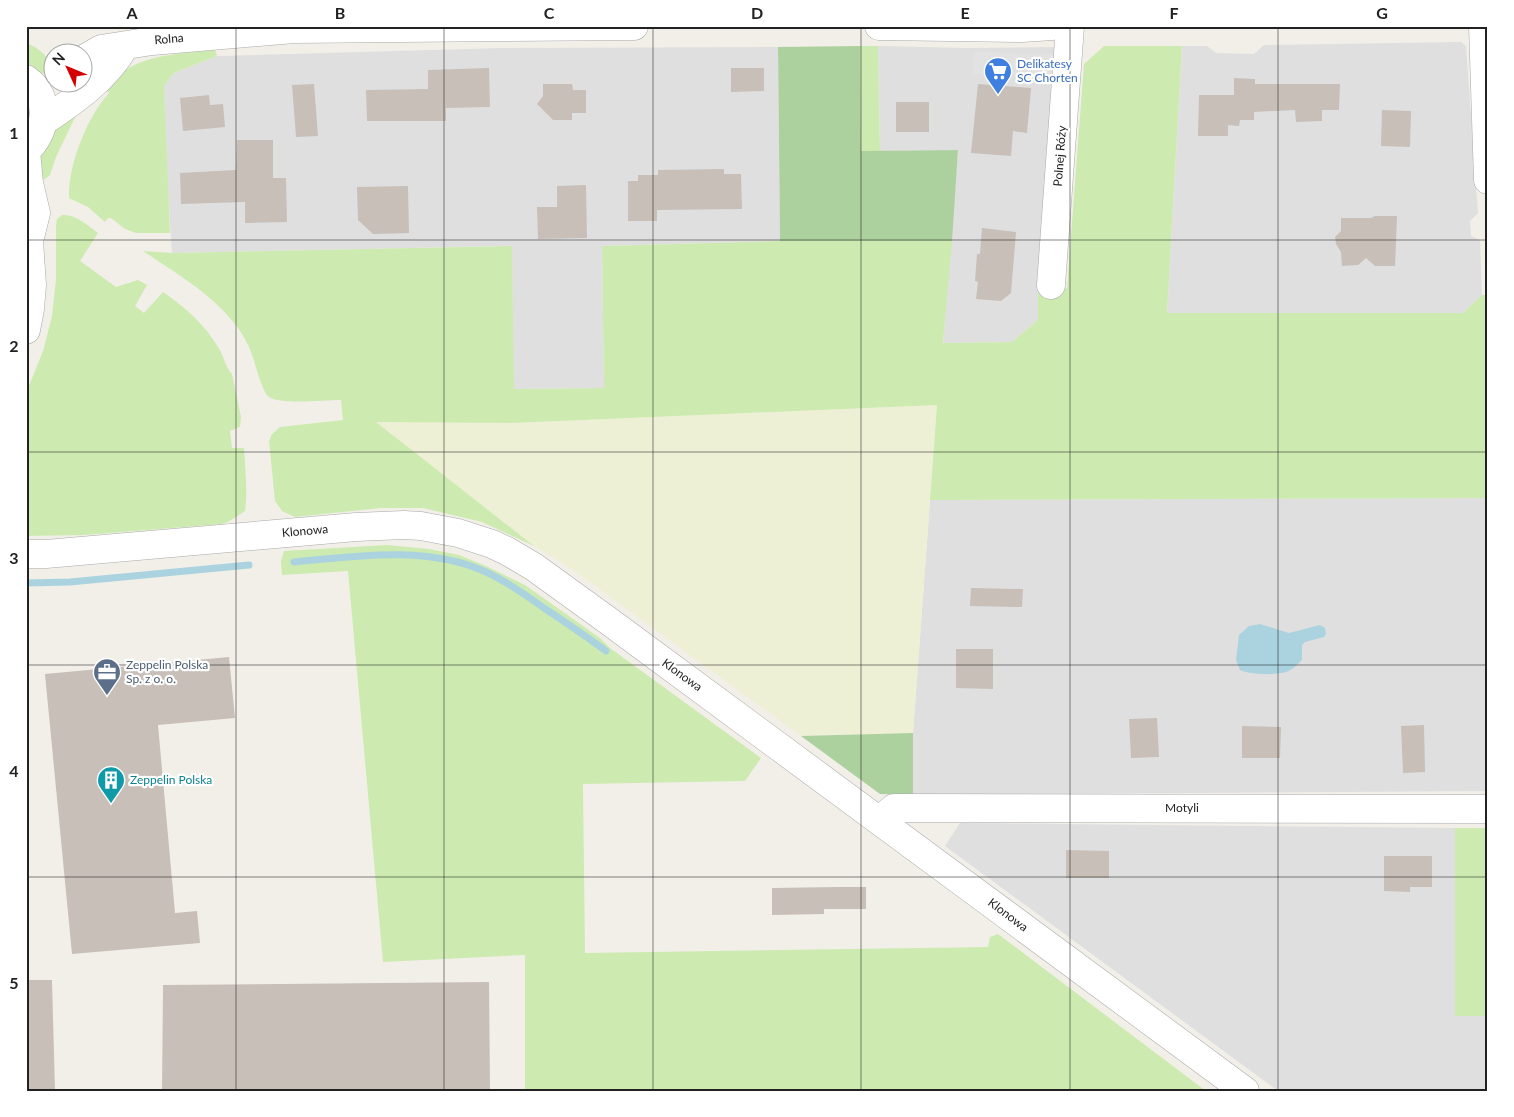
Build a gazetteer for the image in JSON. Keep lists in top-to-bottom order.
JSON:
{
  "streets": {
    "street": [
      "Rolna",
      "Polnej Róży",
      "Klonowa",
      "Motyli"
    ]
  },
  "crossings": [
    ["Klonowa", "Motyli"]
  ],
  "places": {
    "supermarket": ["Delikatesy SC Chorten"],
    "office": ["Zeppelin Polska Sp. z o. o."],
    "building": ["Zeppelin Polska"]
  },
  "north": "top left",
  "grid": {
    "columns": [
      "A",
      "B",
      "C",
      "D",
      "E",
      "F",
      "G"
    ],
    "rows": [
      "1",
      "2",
      "3",
      "4",
      "5"
    ]
  }
}
